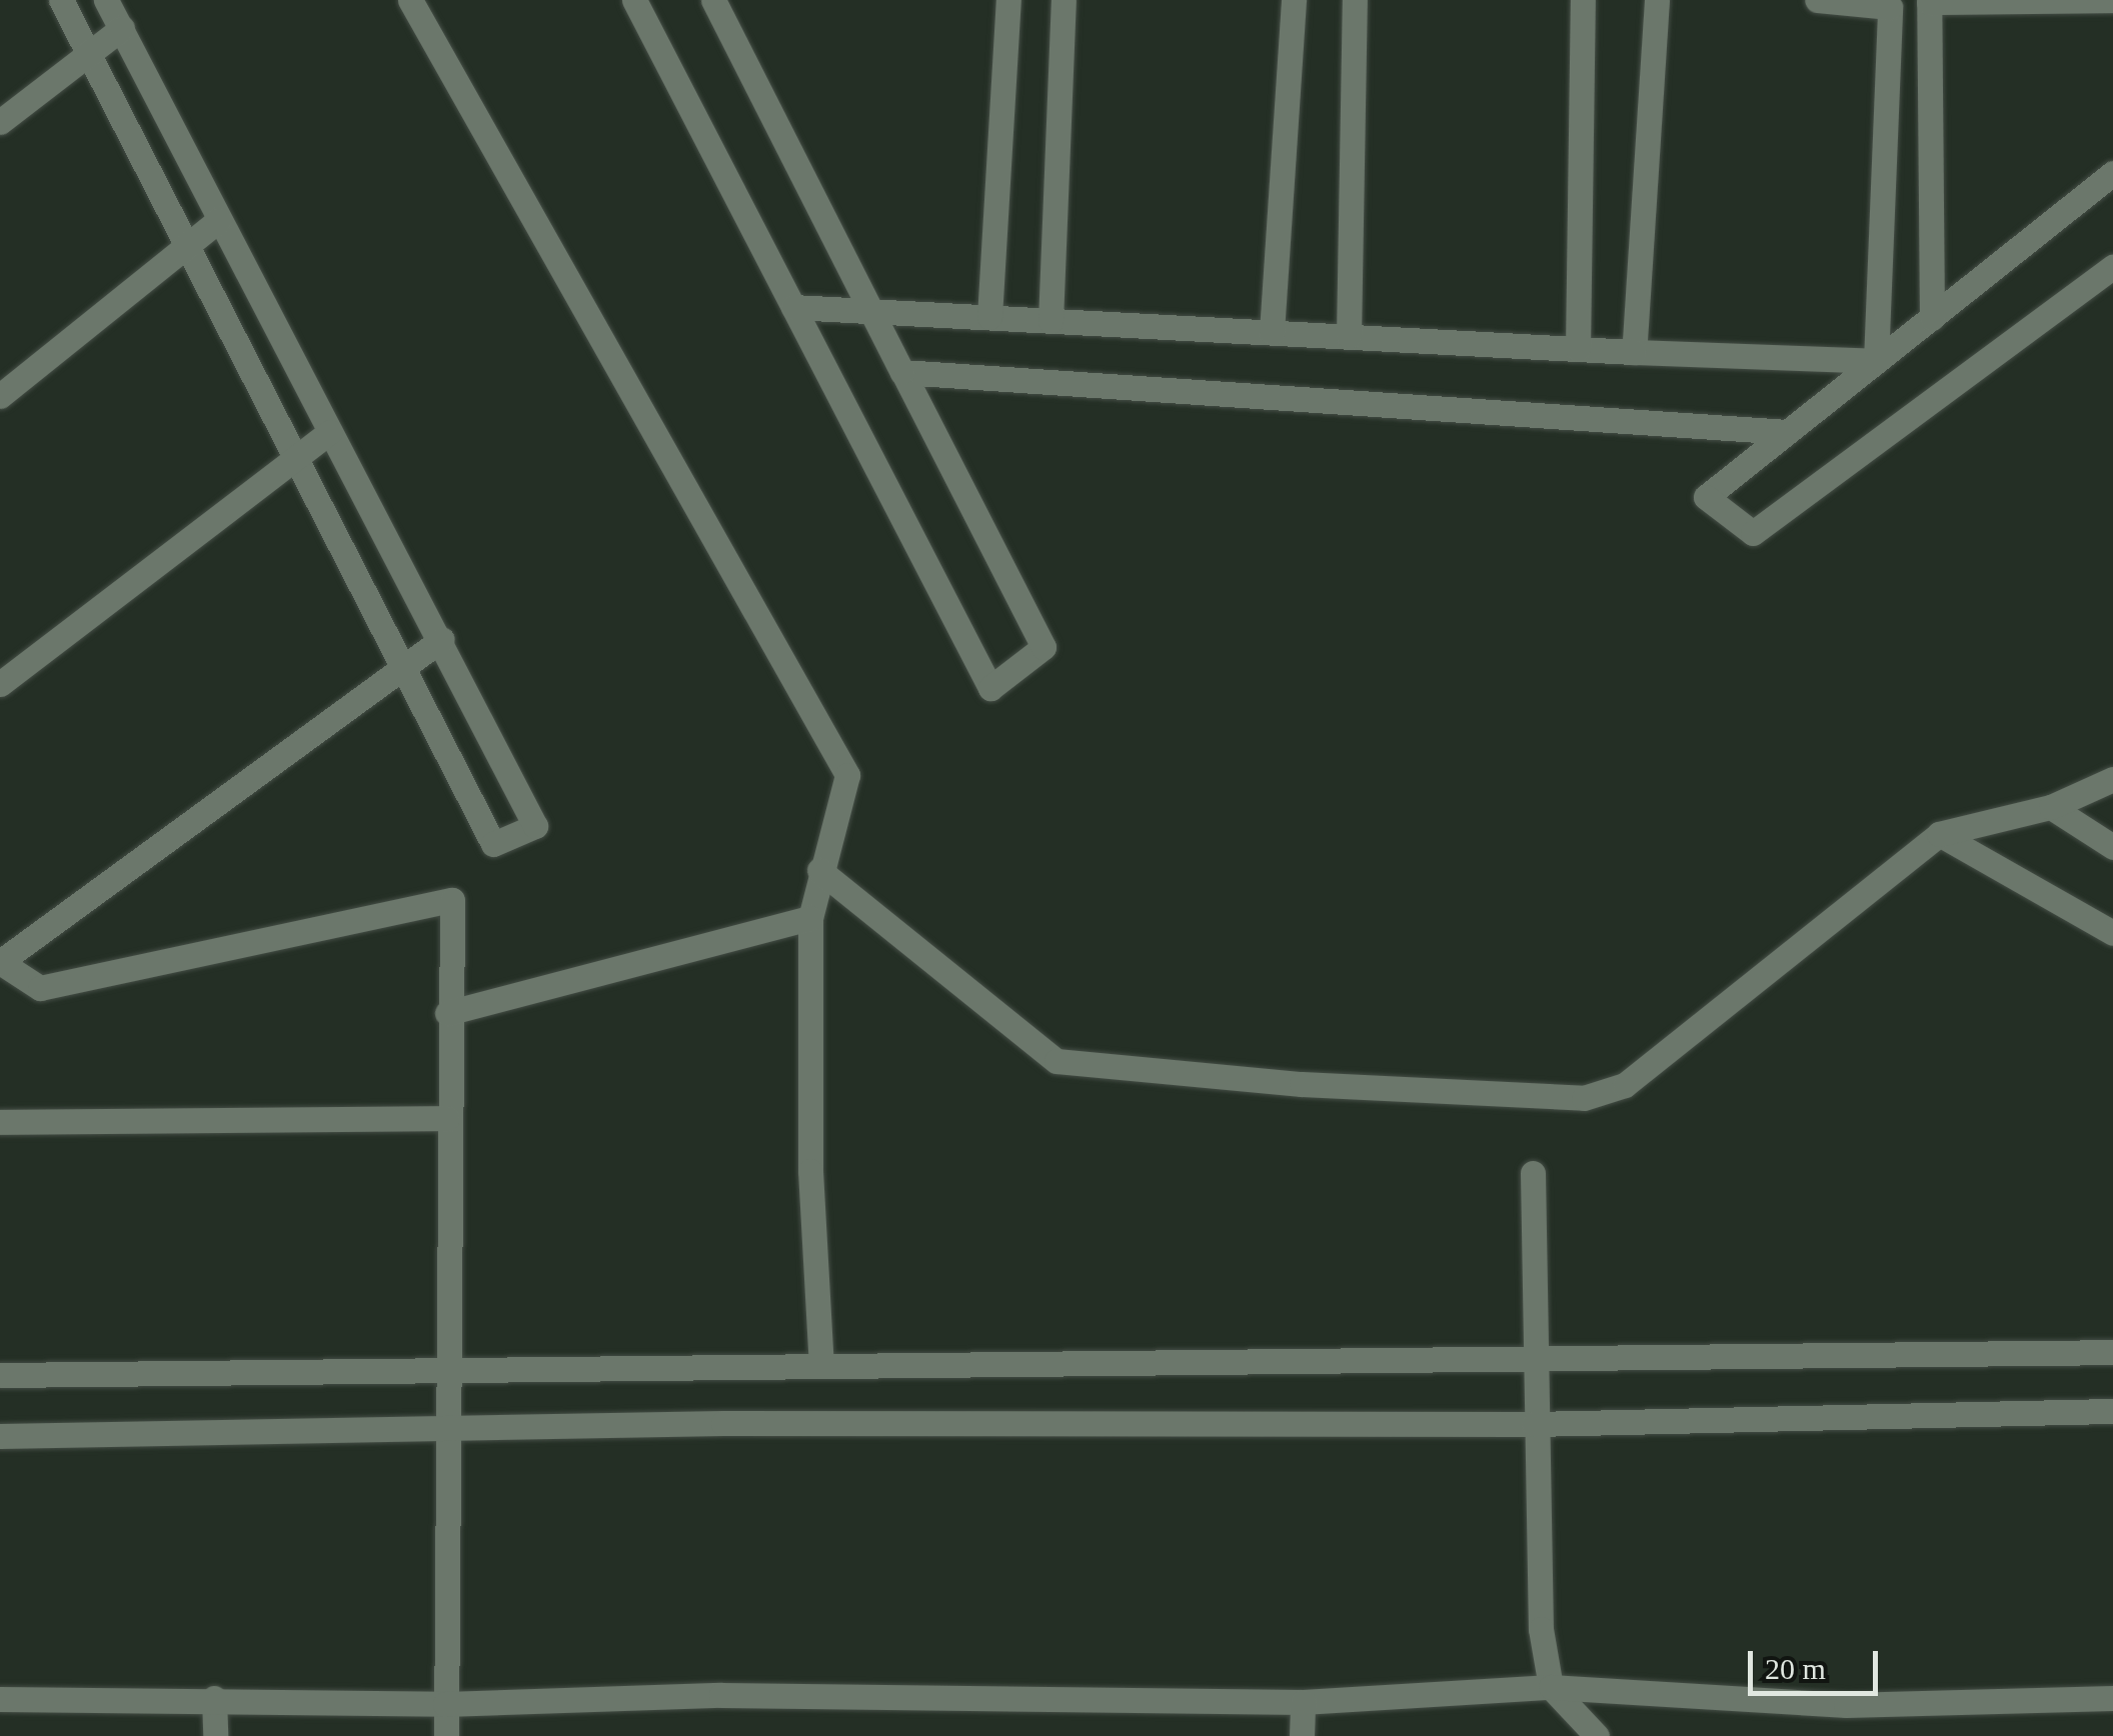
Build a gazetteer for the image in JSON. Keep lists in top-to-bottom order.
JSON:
{
  "scale_bar": "20 m"
}
